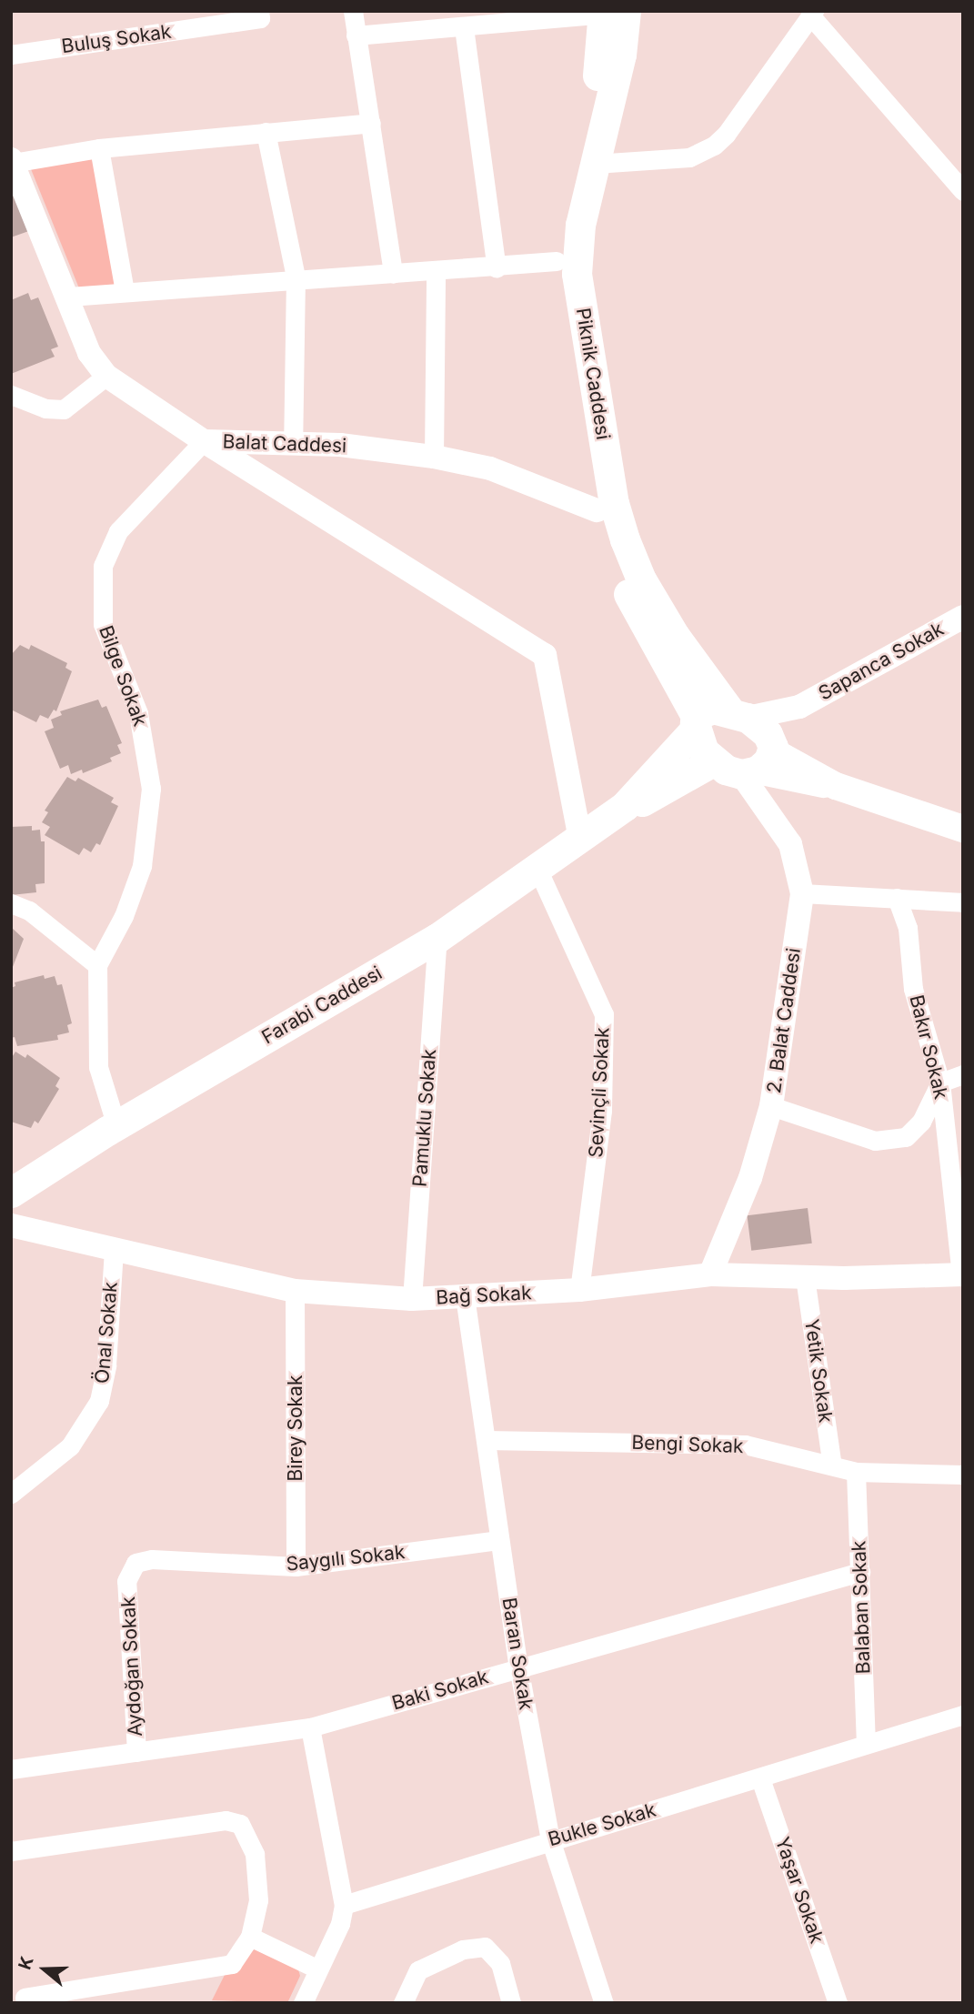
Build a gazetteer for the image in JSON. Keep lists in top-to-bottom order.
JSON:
{
  "streets": {
    "main road": ["Piknik Caddesi", "Farabi Caddesi"],
    "street": [
      "Buluş Sokak",
      "Balat Caddesi",
      "Sapanca Sokak",
      "Bilge Sokak",
      "2. Balat Caddesi",
      "Bakır Sokak",
      "Sevinçli Sokak",
      "Pamuklu Sokak",
      "Bağ Sokak",
      "Önal Sokak",
      "Yetik Sokak",
      "Birey Sokak",
      "Bengi Sokak",
      "Saygılı Sokak",
      "Balaban Sokak",
      "Baran Sokak",
      "Aydoğan Sokak",
      "Baki Sokak",
      "Bukle Sokak",
      "Yaşar Sokak"
    ]
  },
  "crossings": [
    ["Piknik Caddesi", "Balat Caddesi"],
    ["Piknik Caddesi", "Sapanca Sokak"],
    ["Piknik Caddesi", "2. Balat Caddesi"],
    ["Balat Caddesi", "Bilge Sokak"],
    ["Sapanca Sokak", "2. Balat Caddesi"],
    ["Bilge Sokak", "Farabi Caddesi"],
    ["Farabi Caddesi", "Sevinçli Sokak"],
    ["Farabi Caddesi", "Pamuklu Sokak"],
    ["2. Balat Caddesi", "Bağ Sokak"],
    ["Bakır Sokak", "Bağ Sokak"],
    ["Sevinçli Sokak", "Bağ Sokak"],
    ["Pamuklu Sokak", "Bağ Sokak"],
    ["Bağ Sokak", "Önal Sokak"],
    ["Bağ Sokak", "Yetik Sokak"],
    ["Bağ Sokak", "Birey Sokak"],
    ["Bağ Sokak", "Baran Sokak"],
    ["Yetik Sokak", "Bengi Sokak"],
    ["Birey Sokak", "Saygılı Sokak"],
    ["Bengi Sokak", "Balaban Sokak"],
    ["Bengi Sokak", "Baran Sokak"],
    ["Saygılı Sokak", "Baran Sokak"],
    ["Saygılı Sokak", "Aydoğan Sokak"],
    ["Balaban Sokak", "Baki Sokak"],
    ["Balaban Sokak", "Bukle Sokak"],
    ["Baran Sokak", "Baki Sokak"],
    ["Baran Sokak", "Bukle Sokak"],
    ["Aydoğan Sokak", "Baki Sokak"],
    ["Bukle Sokak", "Yaşar Sokak"]
  ],
  "north": "left"
}
